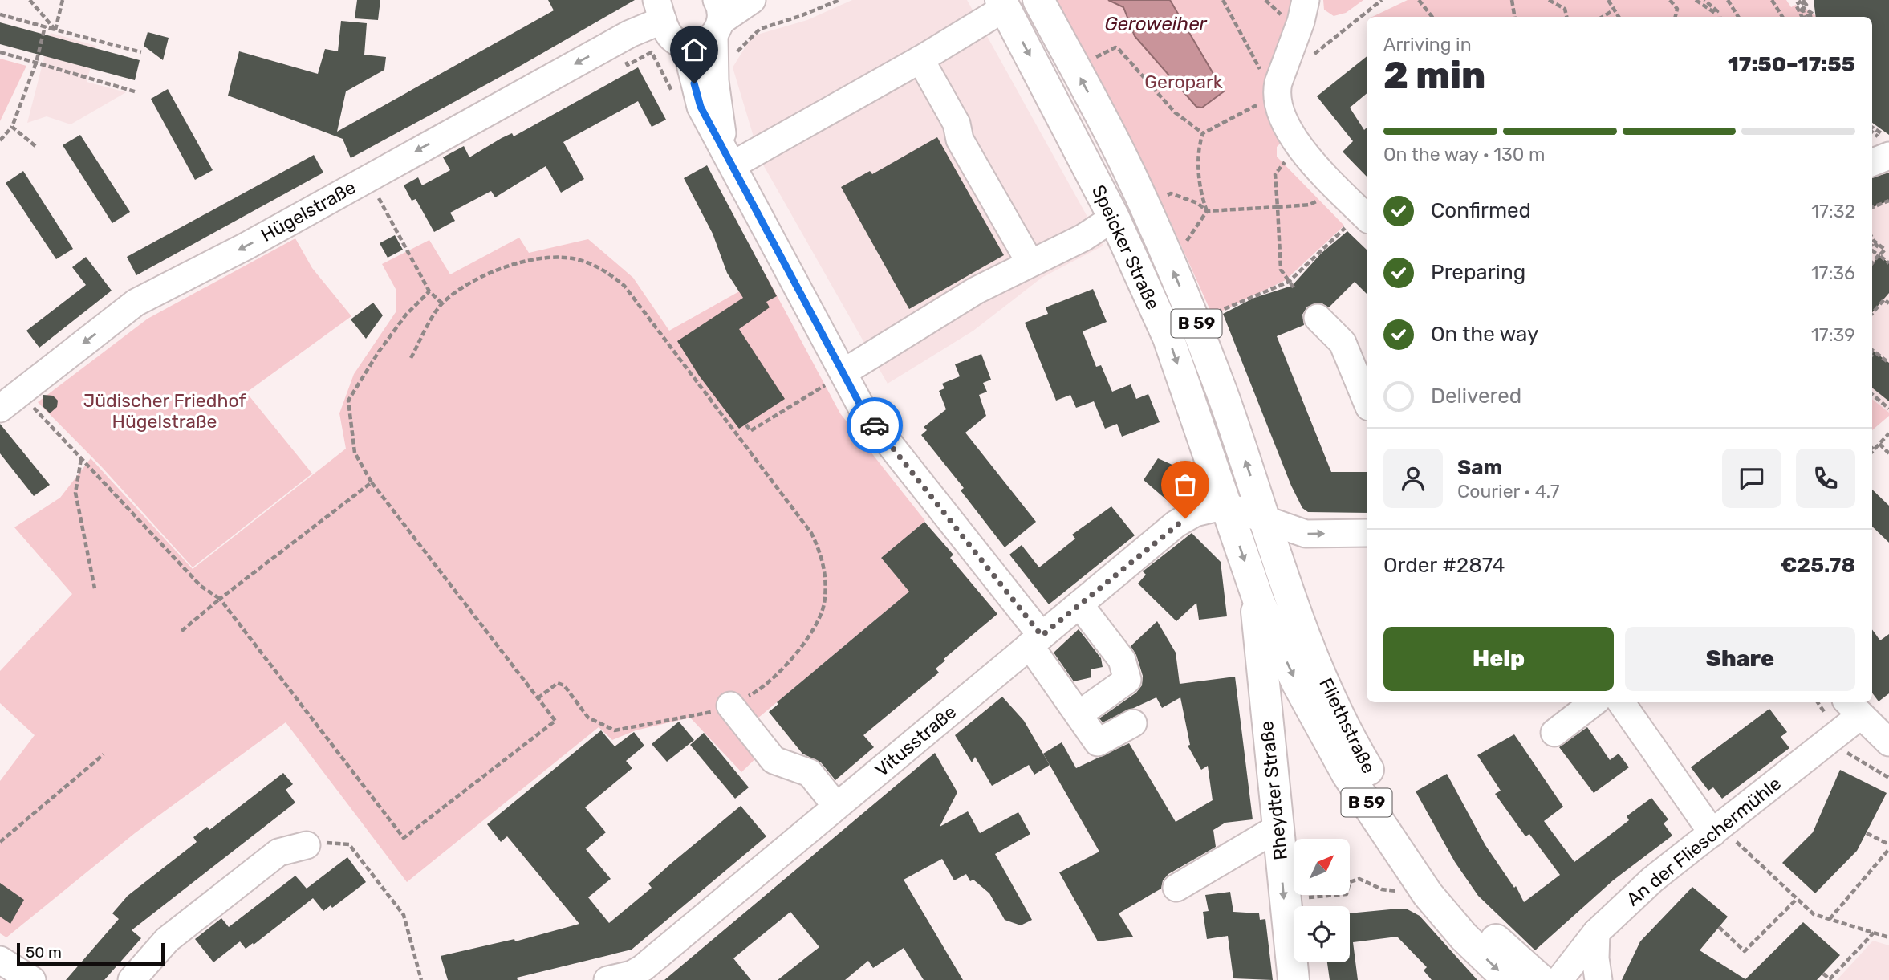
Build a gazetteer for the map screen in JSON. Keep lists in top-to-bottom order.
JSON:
{
  "streets": {
    "main road": [
      "Speicker Straße",
      "B 59",
      "Fliethstraße",
      "Rheydter Straße"
    ],
    "street": ["Hügelstraße", "Vitusstraße", "An der Flieschermühle"]
  },
  "crossings": [
    ["Speicker Straße", "Fliethstraße"],
    ["Speicker Straße", "Vitusstraße"],
    ["Speicker Straße", "Rheydter Straße"],
    ["Fliethstraße", "Rheydter Straße"]
  ],
  "one_way": ["Hügelstraße"],
  "water": ["Geroweiher"],
  "parks": ["Geropark", "Jüdischer Friedhof Hügelstraße"],
  "scale_bar": "50 m",
  "north": "top right",
  "page": {
    "heading": ["2 min", "Arriving in", "17:50–17:55"],
    "panel": [
      "Sam",
      "Courier · 4.7",
      "Order #2874",
      "€25.78"
    ],
    "bar": "On the way · 130 m",
    "list": [
      ["Confirmed", "17:32"],
      ["Preparing", "17:36"],
      ["On the way", "17:39"],
      "Delivered"
    ],
    "buttons": ["Help", "Share"],
    "scale": "50 m"
  }
}
